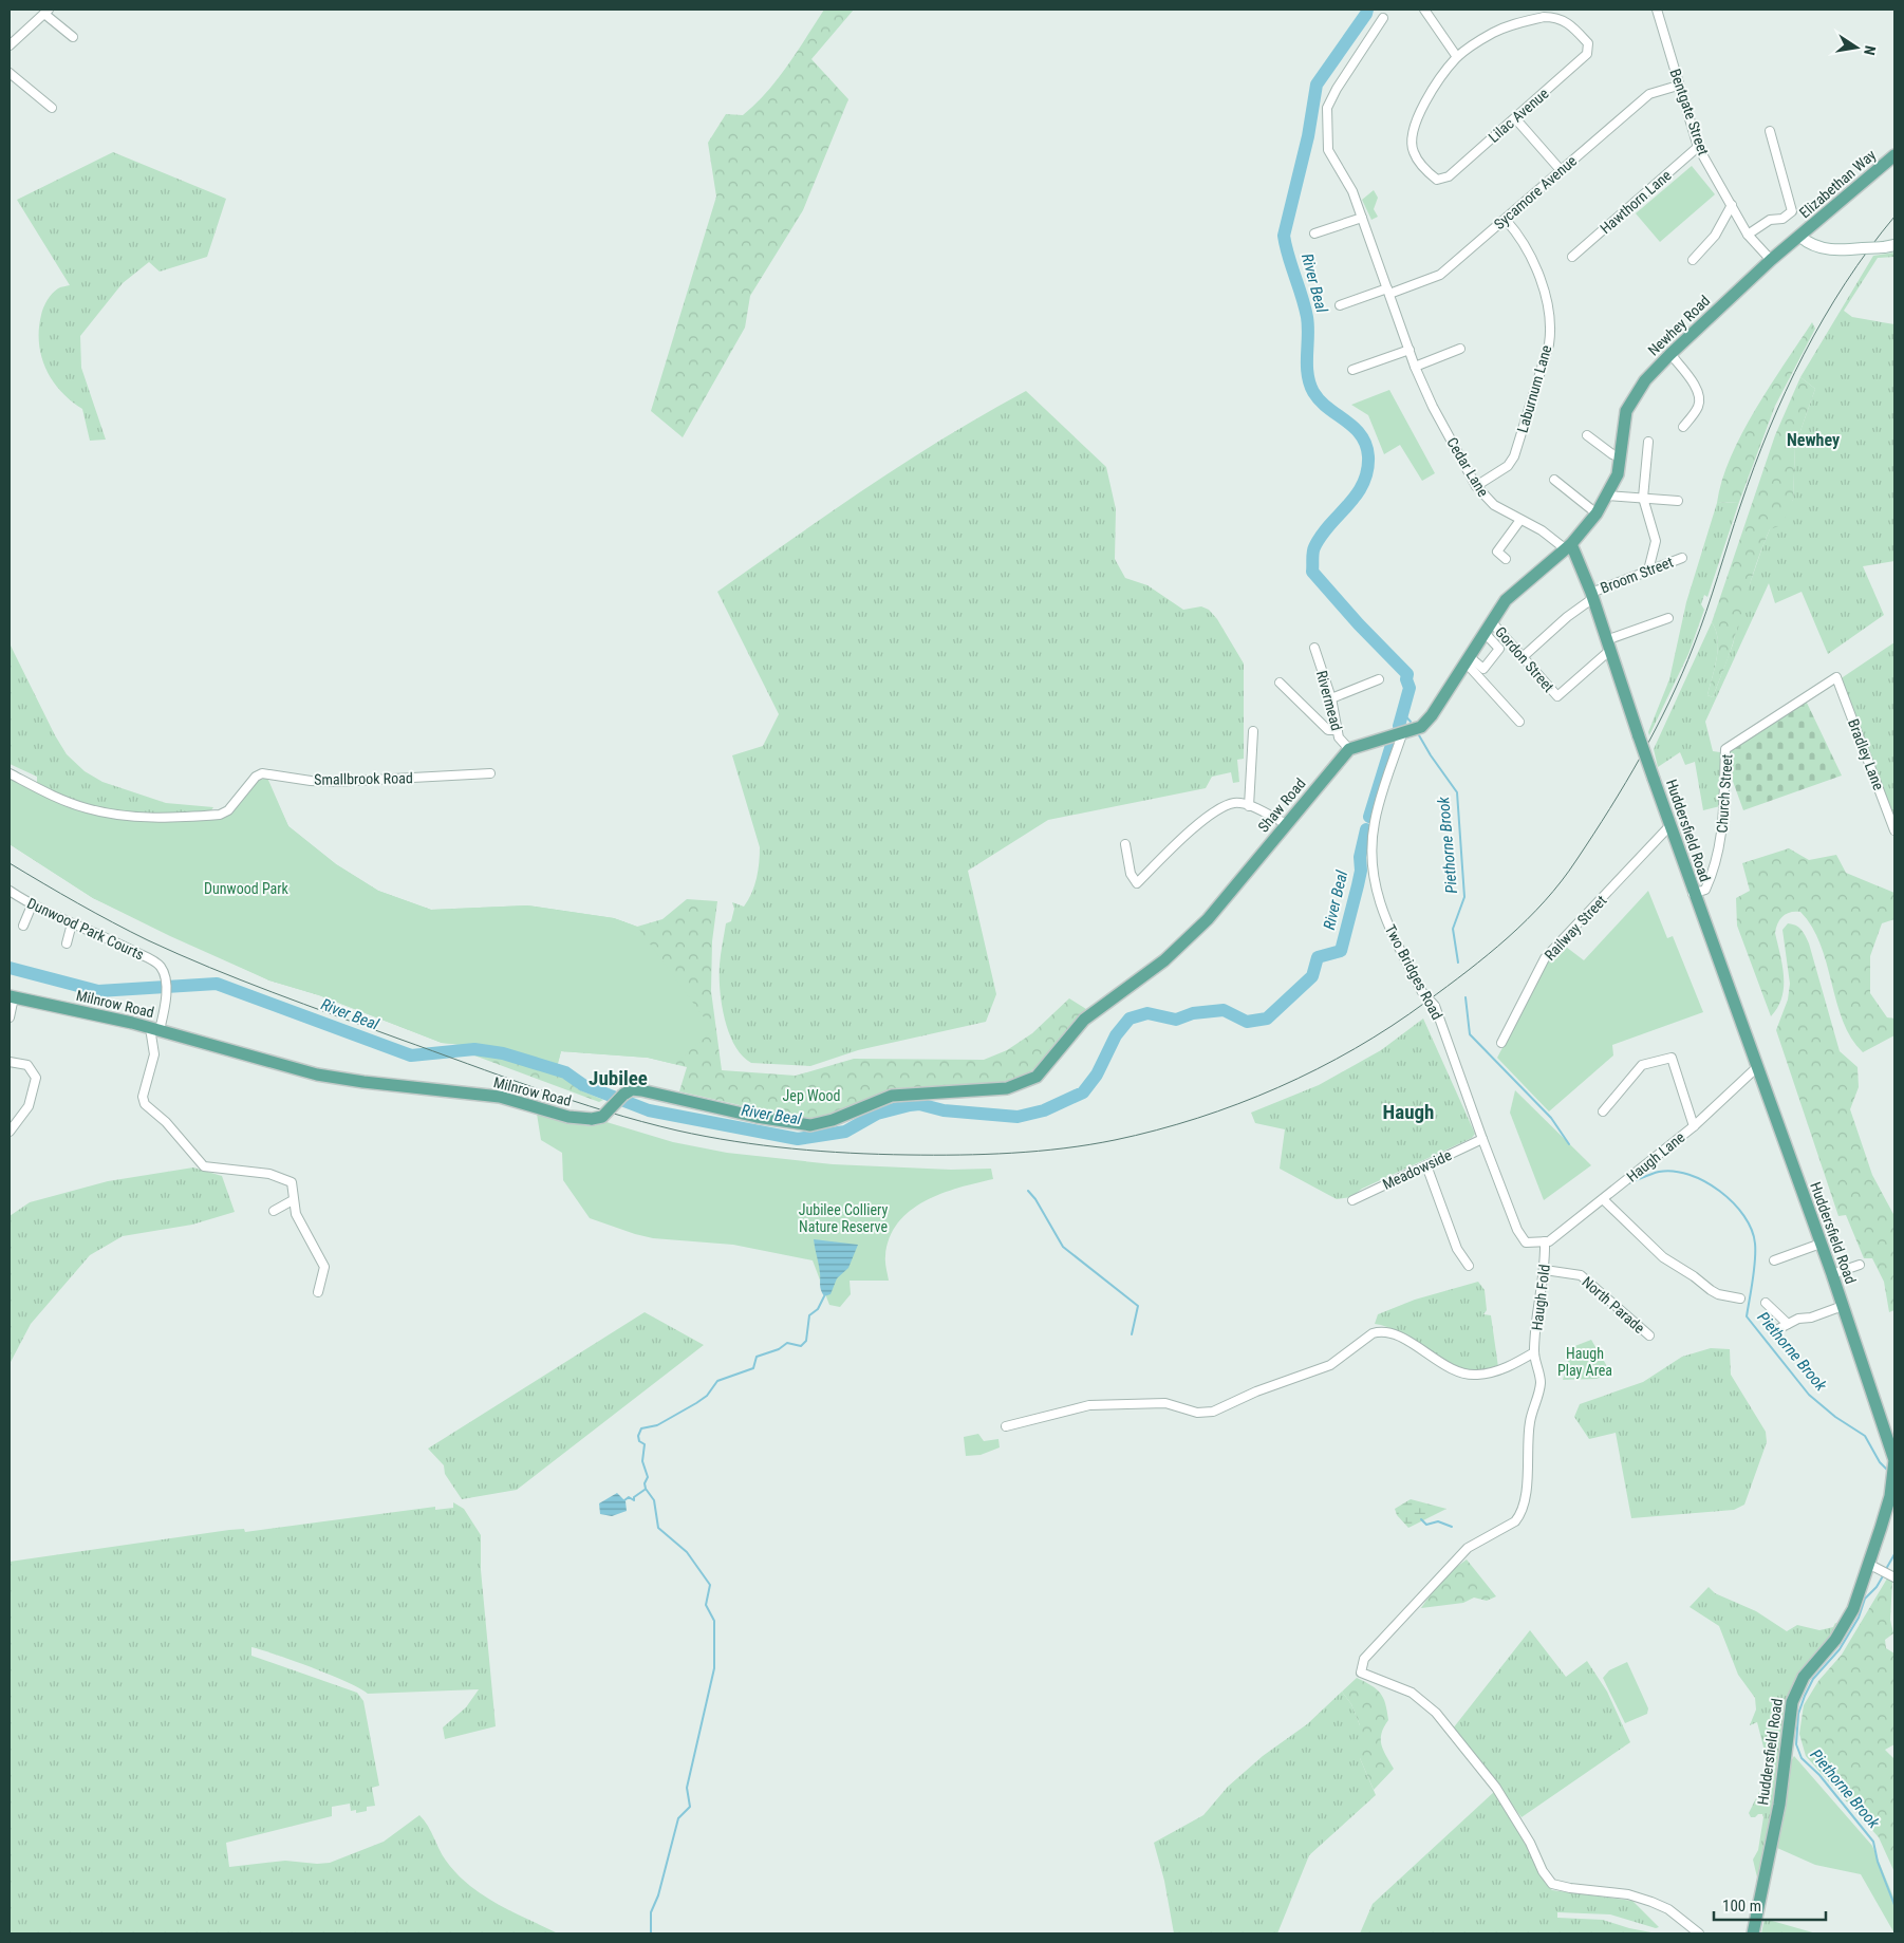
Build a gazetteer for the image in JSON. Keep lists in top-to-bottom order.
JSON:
{
  "streets": {
    "main road": [
      "Elizabethan Way",
      "Newhey Road",
      "Shaw Road",
      "Huddersfield Road",
      "Milnrow Road"
    ],
    "street": [
      "Bentgate Street",
      "Lilac Avenue",
      "Sycamore Avenue",
      "Hawthorn Lane",
      "Laburnum Lane",
      "Cedar Lane",
      "Broom Street",
      "Gordon Street",
      "Rivermead",
      "Bradley Lane",
      "Smallbrook Road",
      "Church Street",
      "Railway Street",
      "Dunwood Park Courts",
      "Two Bridges Road",
      "Haugh Lane",
      "Meadowside",
      "Haugh Fold",
      "North Parade"
    ]
  },
  "crossings": [
    ["Bentgate Street", "Sycamore Avenue"],
    ["Bentgate Street", "Hawthorn Lane"],
    ["Bentgate Street", "Newhey Road"],
    ["Elizabethan Way", "Newhey Road"],
    ["Sycamore Avenue", "Laburnum Lane"],
    ["Sycamore Avenue", "Cedar Lane"],
    ["Newhey Road", "Cedar Lane"],
    ["Newhey Road", "Huddersfield Road"],
    ["Laburnum Lane", "Cedar Lane"],
    ["Cedar Lane", "Huddersfield Road"],
    ["Broom Street", "Gordon Street"],
    ["Broom Street", "Huddersfield Road"],
    ["Gordon Street", "Huddersfield Road"],
    ["Rivermead", "Shaw Road"],
    ["Bradley Lane", "Church Street"],
    ["Church Street", "Huddersfield Road"],
    ["Shaw Road", "Milnrow Road"],
    ["Huddersfield Road", "Railway Street"],
    ["Huddersfield Road", "Haugh Lane"],
    ["Dunwood Park Courts", "Milnrow Road"],
    ["Two Bridges Road", "Haugh Lane"],
    ["Two Bridges Road", "Meadowside"],
    ["Two Bridges Road", "Haugh Fold"],
    ["Haugh Lane", "Haugh Fold"],
    ["Haugh Fold", "North Parade"]
  ],
  "districts": ["Newhey", "Jubilee", "Haugh"],
  "water": ["River Beal", "Piethorne Brook"],
  "parks": [
    "Dunwood Park",
    "Jep Wood",
    "Jubilee Colliery Nature Reserve",
    "Haugh Play Area"
  ],
  "scale_bar": "100 m",
  "north": "right"
}
